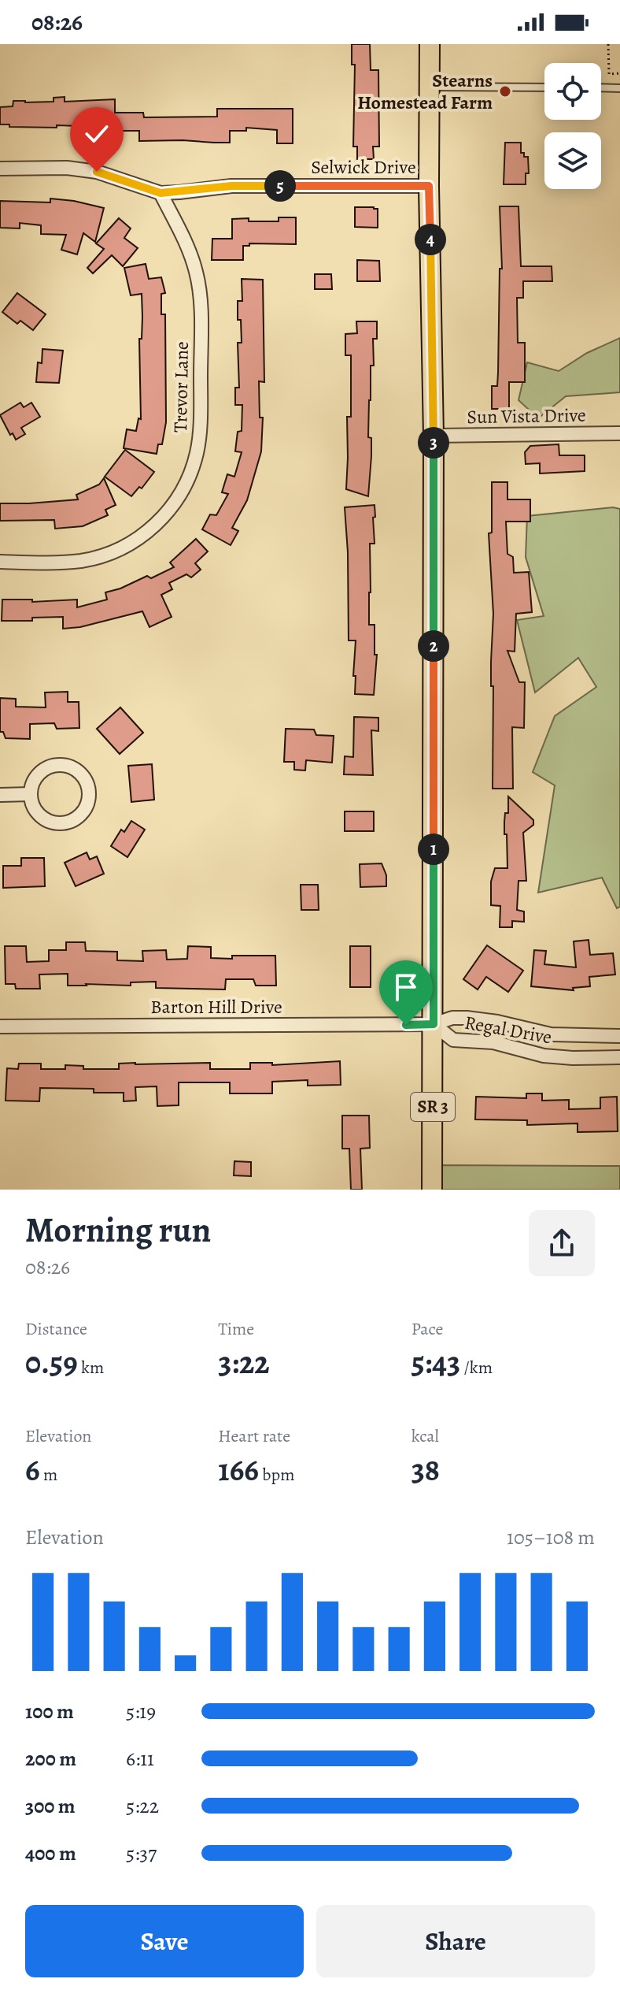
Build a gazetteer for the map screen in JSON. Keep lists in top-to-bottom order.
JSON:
{
  "streets": {
    "main road": ["SR 3"],
    "street": [
      "Selwick Drive",
      "Trevor Lane",
      "Sun Vista Drive",
      "Barton Hill Drive",
      "Regal Drive"
    ]
  },
  "crossings": [
    ["Selwick Drive", "Trevor Lane"],
    ["Selwick Drive", "SR 3"],
    ["Sun Vista Drive", "SR 3"],
    ["Barton Hill Drive", "Regal Drive"],
    ["Barton Hill Drive", "SR 3"],
    ["Regal Drive", "SR 3"]
  ],
  "places": ["Stearns Homestead Farm"],
  "page": {
    "status": "08:26",
    "pins": [
      "5",
      "4",
      "3",
      "2",
      "1"
    ],
    "heading": ["Morning run", "08:26"],
    "stats": [
      ["Distance", "0.59 km"],
      ["Time", "3:22"],
      ["Pace", "5:43 /km"],
      ["Elevation", "6 m"],
      ["Heart rate", "166 bpm"],
      ["kcal", "38"]
    ],
    "chart": ["Elevation", "105–108 m"],
    "list": [
      {
        "name": "100 m",
        "note": "5:19"
      },
      {
        "name": "200 m",
        "note": "6:11"
      },
      {
        "name": "300 m",
        "note": "5:22"
      },
      {
        "name": "400 m",
        "note": "5:37"
      }
    ],
    "buttons": ["Save", "Share"]
  }
}
